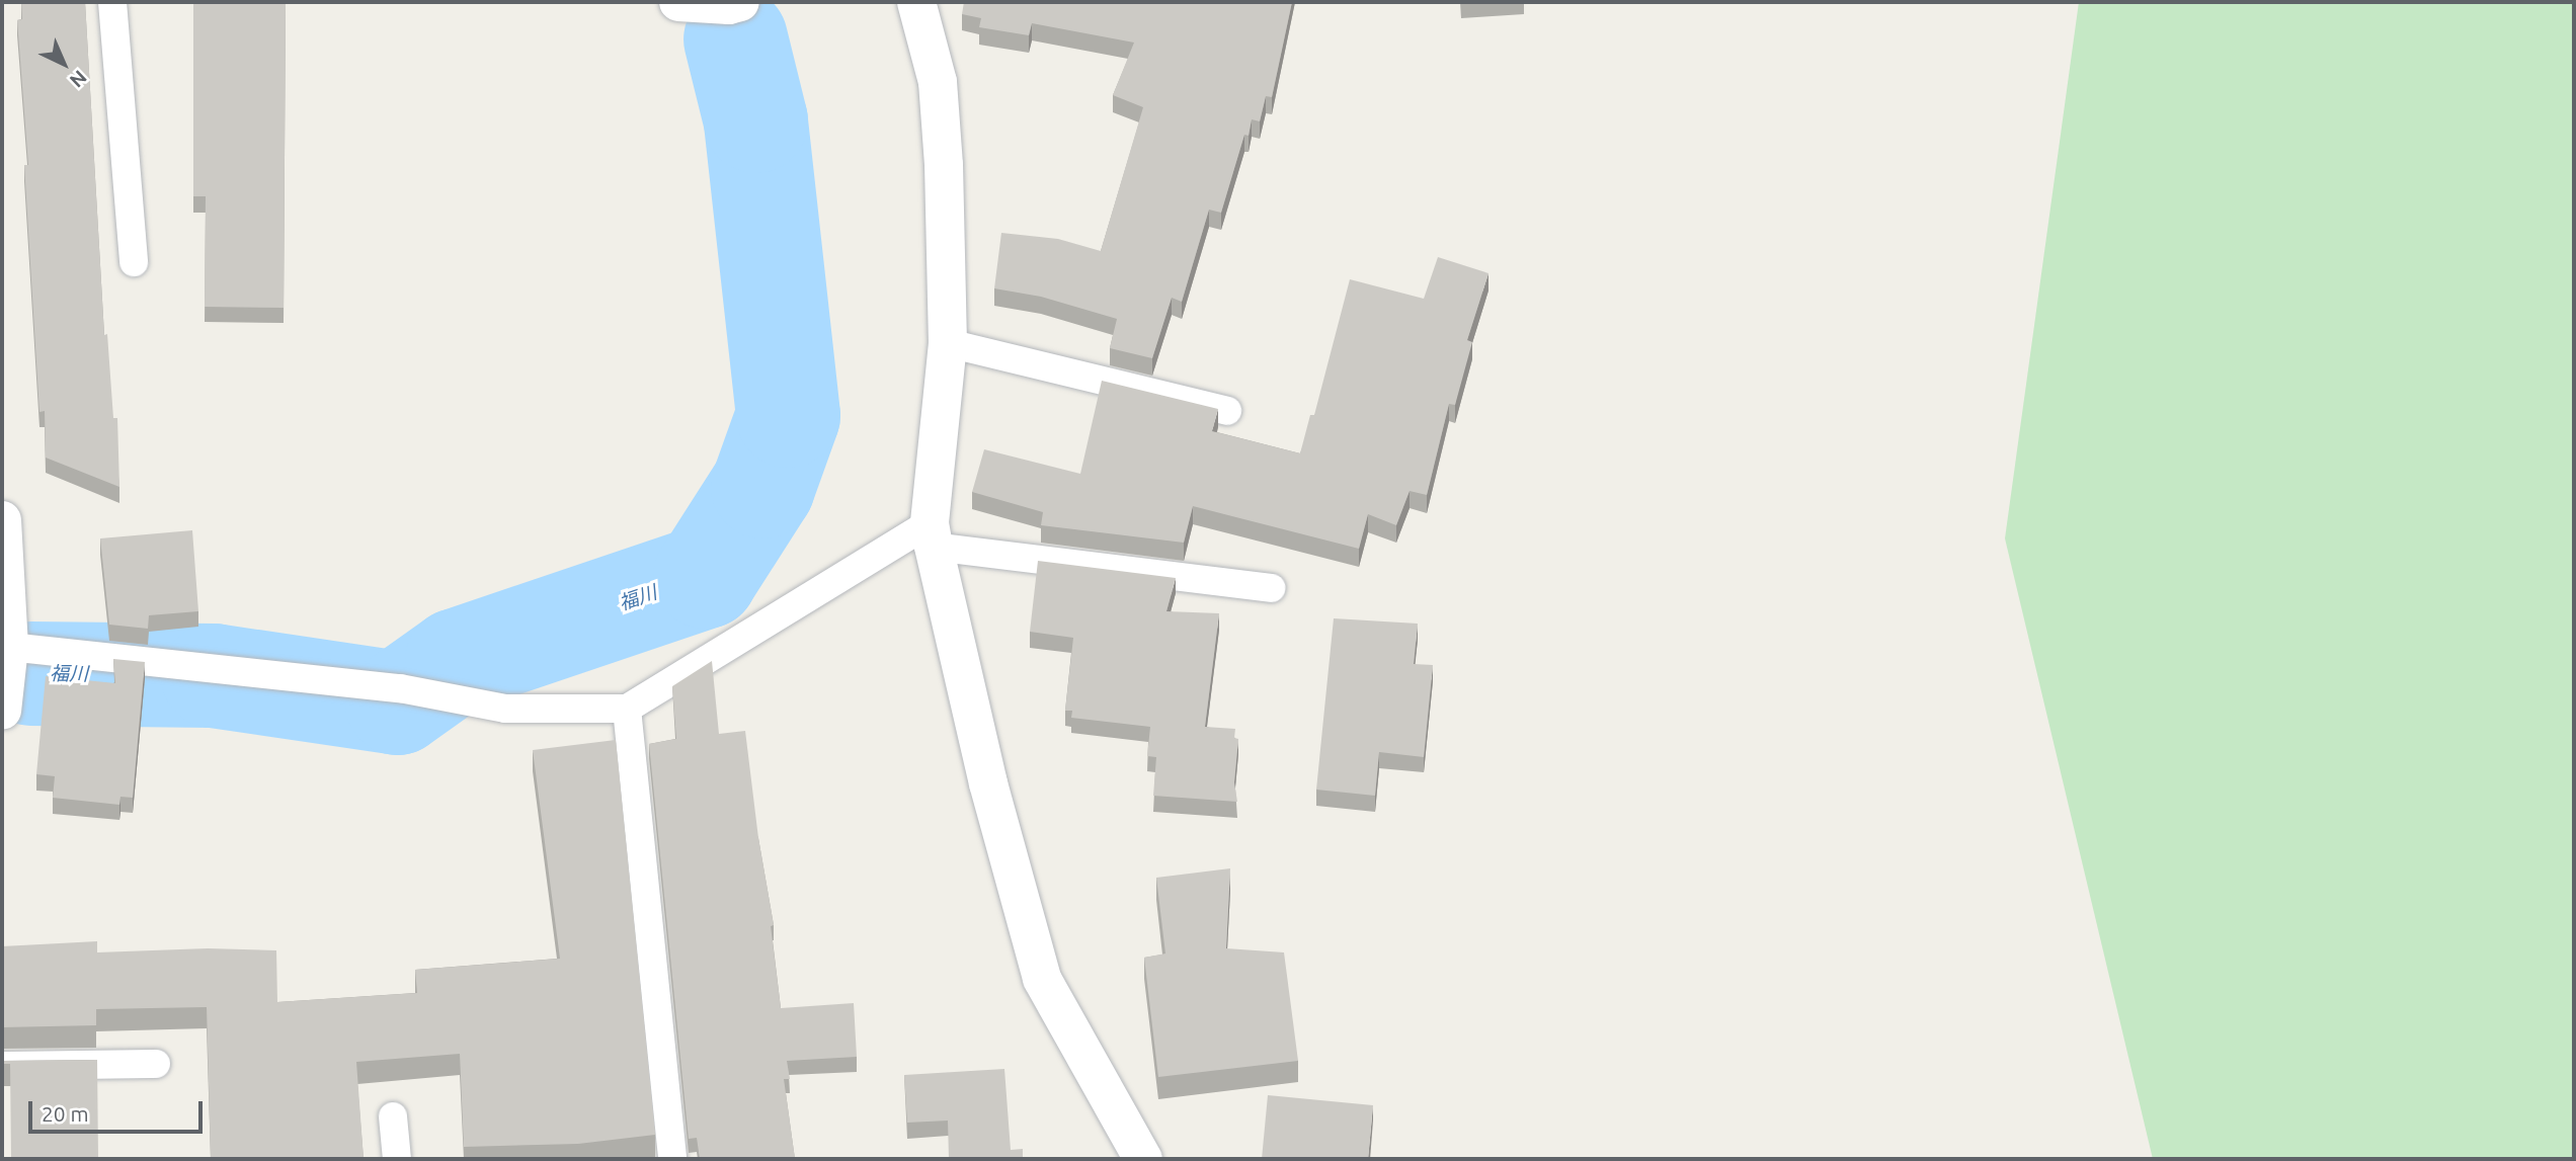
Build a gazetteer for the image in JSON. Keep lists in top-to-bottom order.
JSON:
{
  "water": ["福川"],
  "scale_bar": "20 m",
  "north": "bottom right"
}
